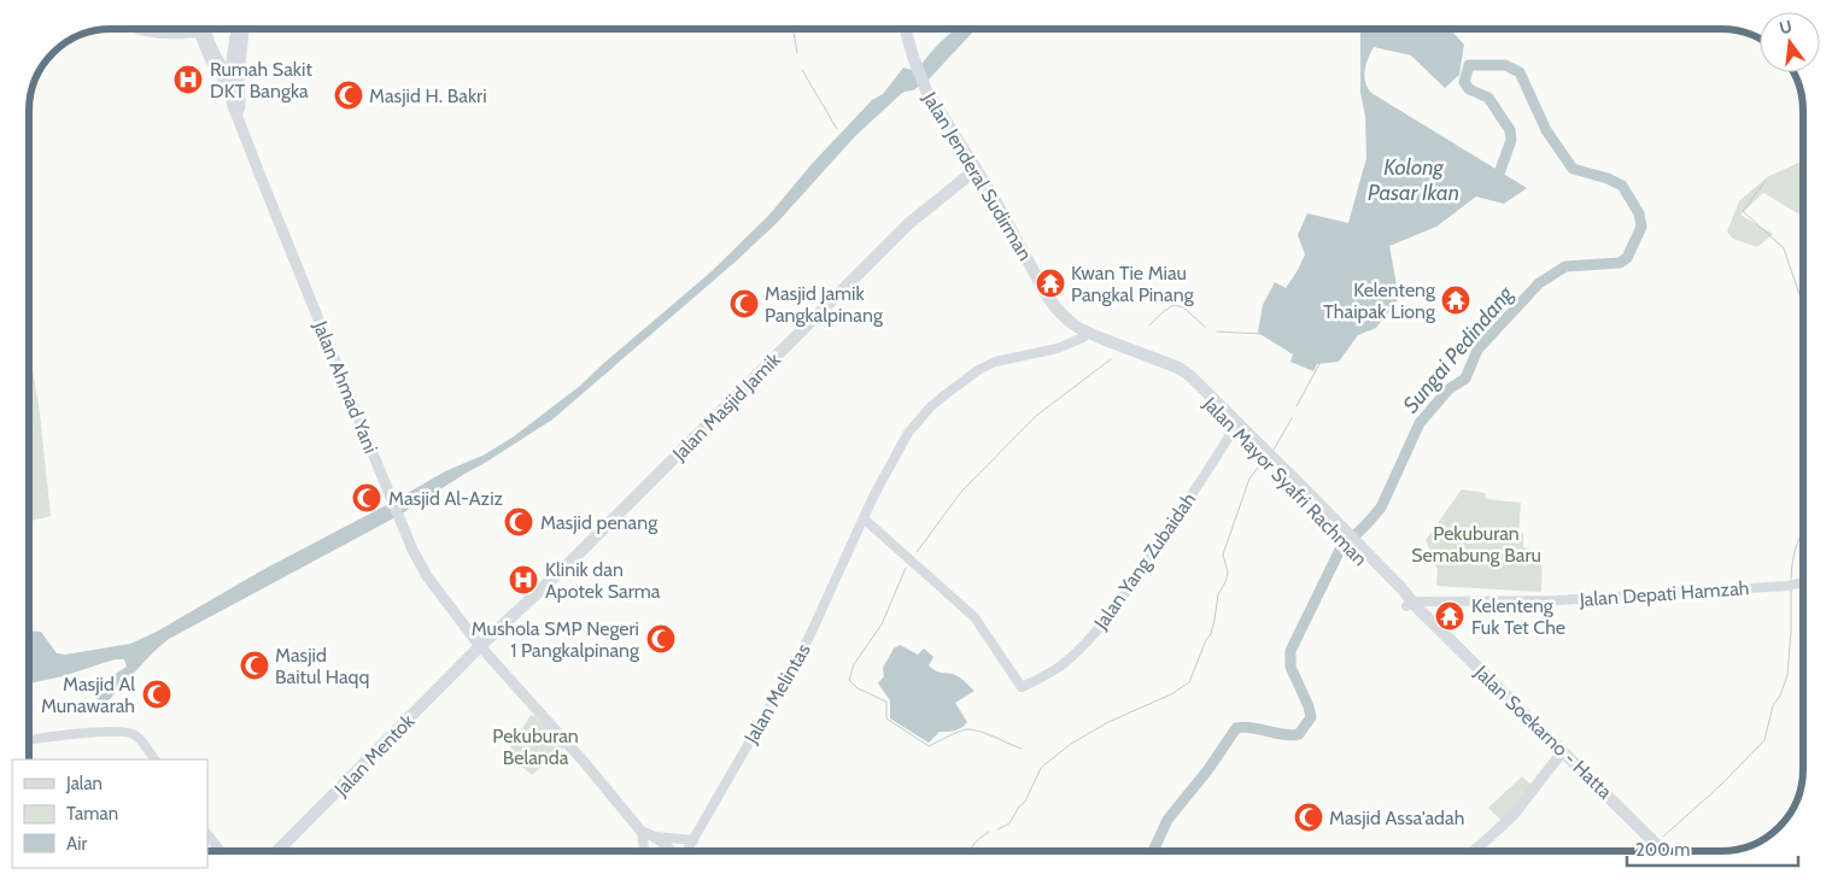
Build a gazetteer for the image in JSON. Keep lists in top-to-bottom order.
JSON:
{
  "streets": {
    "highway": [
      "Jalan Jenderal Sudirman",
      "Jalan Masjid Jamik",
      "Jalan Mayor Syafri Rachman",
      "Jalan Soekarno - Hatta",
      "Jalan Mentok"
    ],
    "main road": [
      "Jalan Ahmad Yani",
      "Jalan Yang Zubaidah",
      "Jalan Depati Hamzah",
      "Jalan Melintas"
    ]
  },
  "crossings": [
    ["Jalan Jenderal Sudirman", "Jalan Masjid Jamik"],
    ["Jalan Jenderal Sudirman", "Jalan Mayor Syafri Rachman"],
    ["Jalan Jenderal Sudirman", "Jalan Melintas"],
    ["Jalan Ahmad Yani", "Jalan Masjid Jamik"],
    ["Jalan Ahmad Yani", "Jalan Mentok"],
    ["Jalan Masjid Jamik", "Jalan Mentok"],
    ["Jalan Mayor Syafri Rachman", "Jalan Yang Zubaidah"],
    ["Jalan Mayor Syafri Rachman", "Jalan Depati Hamzah"],
    ["Jalan Mayor Syafri Rachman", "Jalan Soekarno - Hatta"],
    ["Jalan Yang Zubaidah", "Jalan Melintas"],
    ["Jalan Depati Hamzah", "Jalan Soekarno - Hatta"]
  ],
  "water": ["Kolong Pasar Ikan", "Sungai Pedindang"],
  "parks": ["Pekuburan Semabung Baru", "Pekuburan Belanda"],
  "places": {
    "hospital": ["Rumah Sakit DKT Bangka", "Klinik dan Apotek Sarma"],
    "mosque": [
      "Masjid H. Bakri",
      "Masjid Jamik Pangkalpinang",
      "Masjid Al-Aziz",
      "Masjid penang",
      "Mushola SMP Negeri 1 Pangkalpinang",
      "Masjid Baitul Haqq",
      "Masjid Al Munawarah",
      "Masjid Assa'adah"
    ],
    "temple": ["Kwan Tie Miau Pangkal Pinang", "Kelenteng Thaipak Liong", "Kelenteng Fuk Tet Che"]
  },
  "legend": ["Jalan", "Taman", "Air"],
  "scale_bar": "200 m",
  "north": "top"
}
